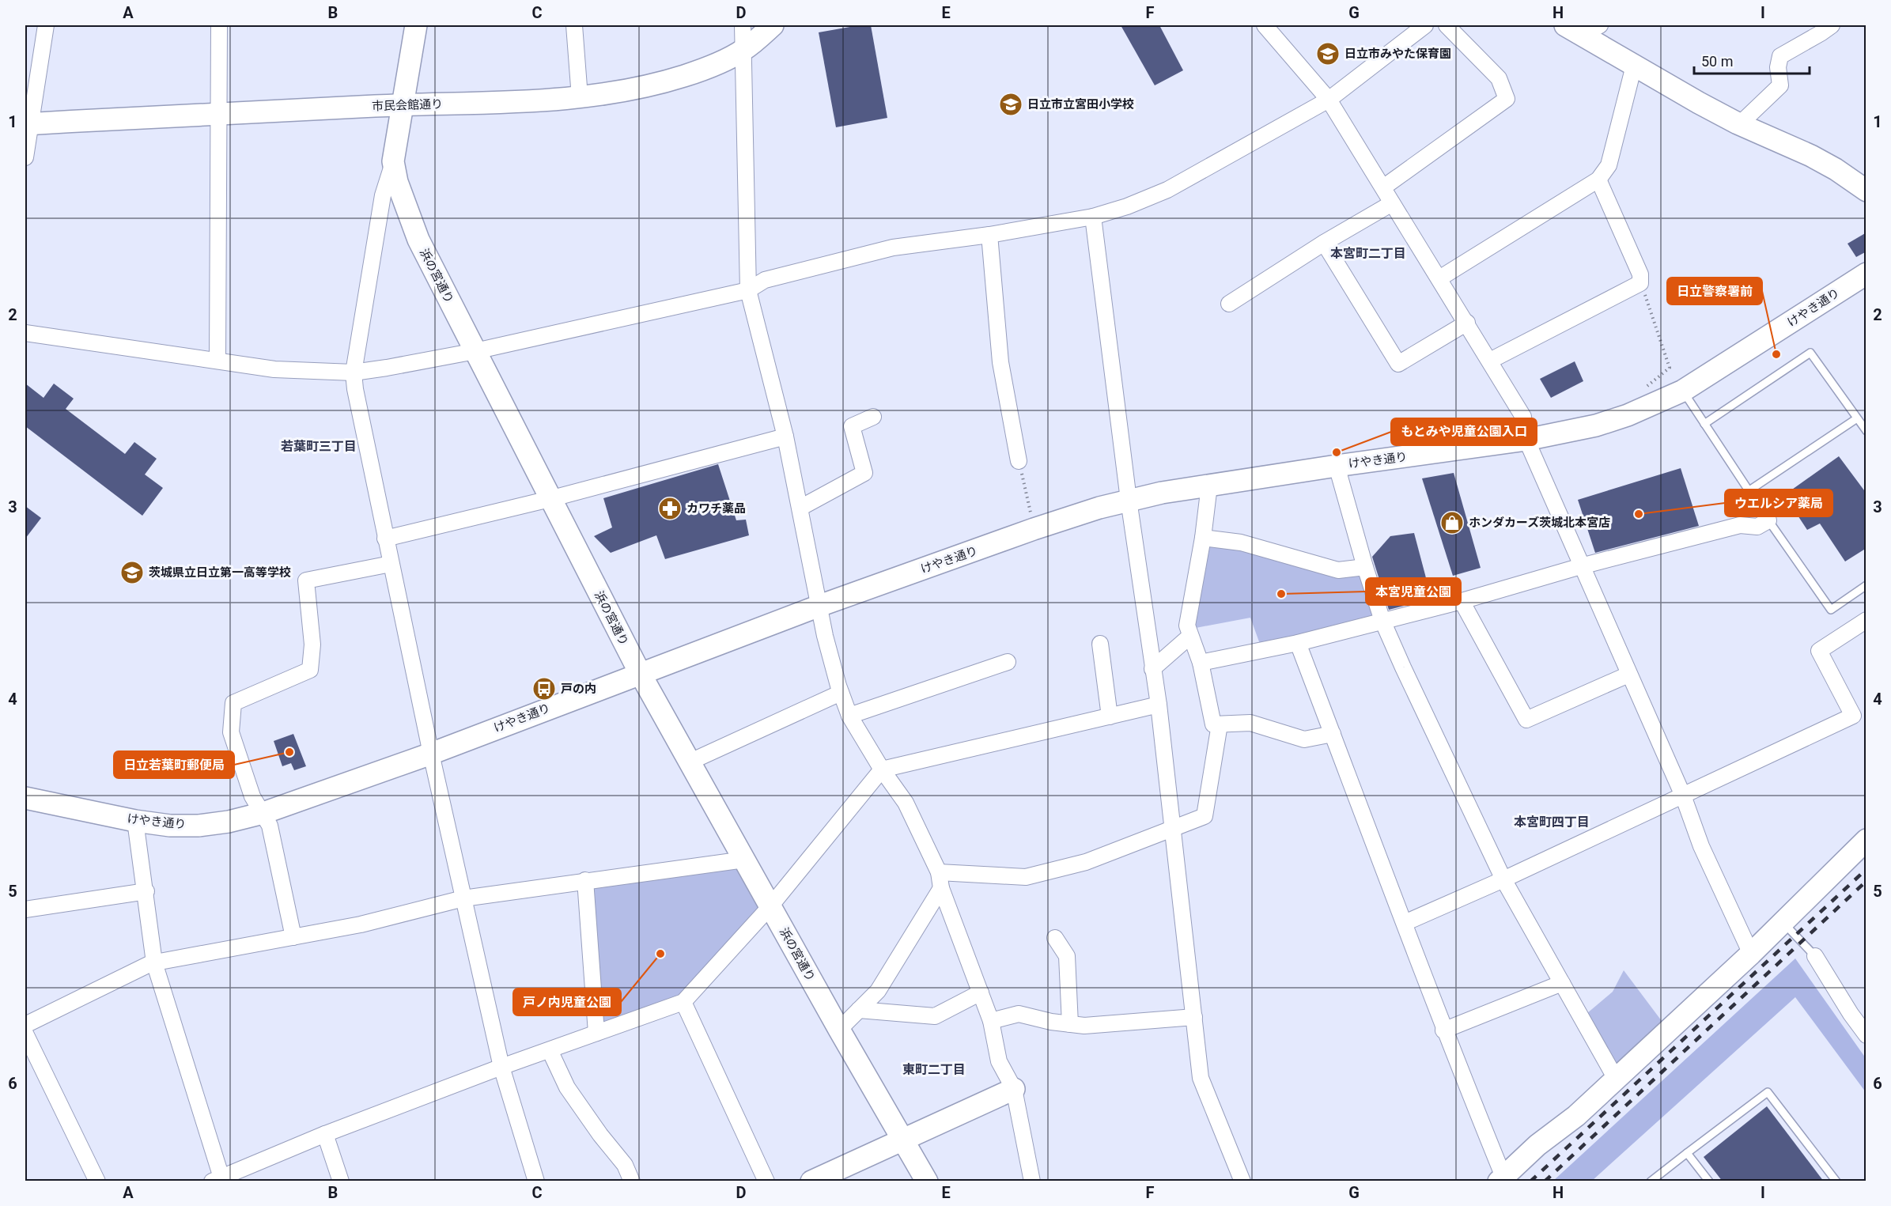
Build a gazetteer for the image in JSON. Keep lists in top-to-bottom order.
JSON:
{
  "streets": {
    "street": ["市民会館通り", "浜の宮通り", "けやき通り"]
  },
  "crossings": [
    ["市民会館通り", "浜の宮通り"],
    ["浜の宮通り", "けやき通り"]
  ],
  "districts": [
    "本宮町二丁目",
    "若葉町三丁目",
    "本宮町四丁目",
    "東町二丁目"
  ],
  "places": {
    "school or university": ["日立市みやた保育園", "日立市立宮田小学校", "茨城県立日立第一高等学校"],
    "other": [
      "日立警察署前",
      "もとみや児童公園入口",
      "ウエルシア薬局",
      "本宮児童公園",
      "日立若葉町郵便局",
      "戸ノ内児童公園"
    ],
    "pharmacy": ["カワチ薬品"],
    "shop": ["ホンダカーズ茨城北本宮店"],
    "bus stop": ["戸の内"]
  },
  "scale_bar": "50 m",
  "grid": {
    "columns": [
      "A",
      "B",
      "C",
      "D",
      "E",
      "F",
      "G",
      "H",
      "I"
    ],
    "rows": [
      "1",
      "2",
      "3",
      "4",
      "5",
      "6"
    ]
  }
}
